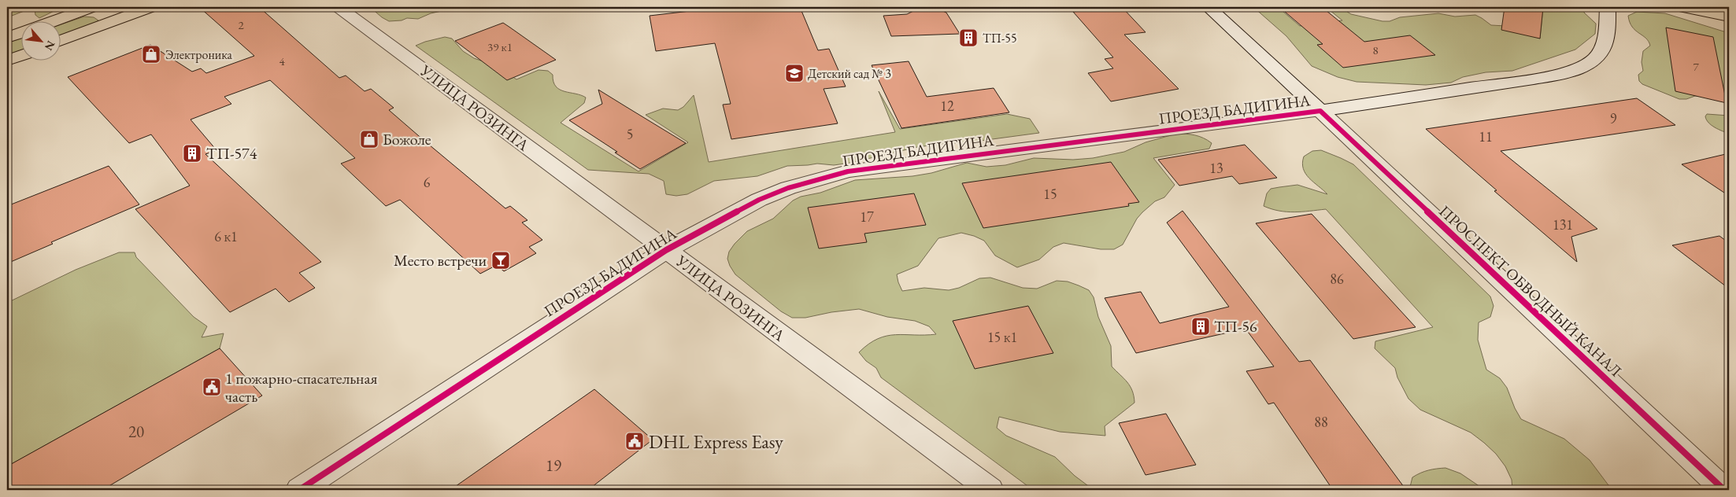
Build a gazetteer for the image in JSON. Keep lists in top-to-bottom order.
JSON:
{
  "streets": {
    "street": ["УЛИЦА РОЗИНГА", "ПРОЕЗД БАДИГИНА", "ПРОСПЕКТ ОБВОДНЫЙ КАНАЛ"]
  },
  "crossings": [
    ["УЛИЦА РОЗИНГА", "ПРОЕЗД БАДИГИНА"],
    ["ПРОЕЗД БАДИГИНА", "ПРОСПЕКТ ОБВОДНЫЙ КАНАЛ"]
  ],
  "places": {
    "building": ["ТП-55", "ТП-574", "ТП-56"],
    "shop": ["Электроника", "Божоле"],
    "school or university": ["Детский сад № 3"],
    "bar": ["Место встречи"],
    "public building": ["1 пожарно-спасательная часть", "DHL Express Easy"]
  },
  "house_numbers": [
    "2",
    "39 к1",
    "8",
    "4",
    "7",
    "12",
    "9",
    "5",
    "11",
    "13",
    "6",
    "15",
    "17",
    "131",
    "6 к1",
    "86",
    "15 к1",
    "88",
    "20",
    "19"
  ],
  "north": "bottom right"
}
